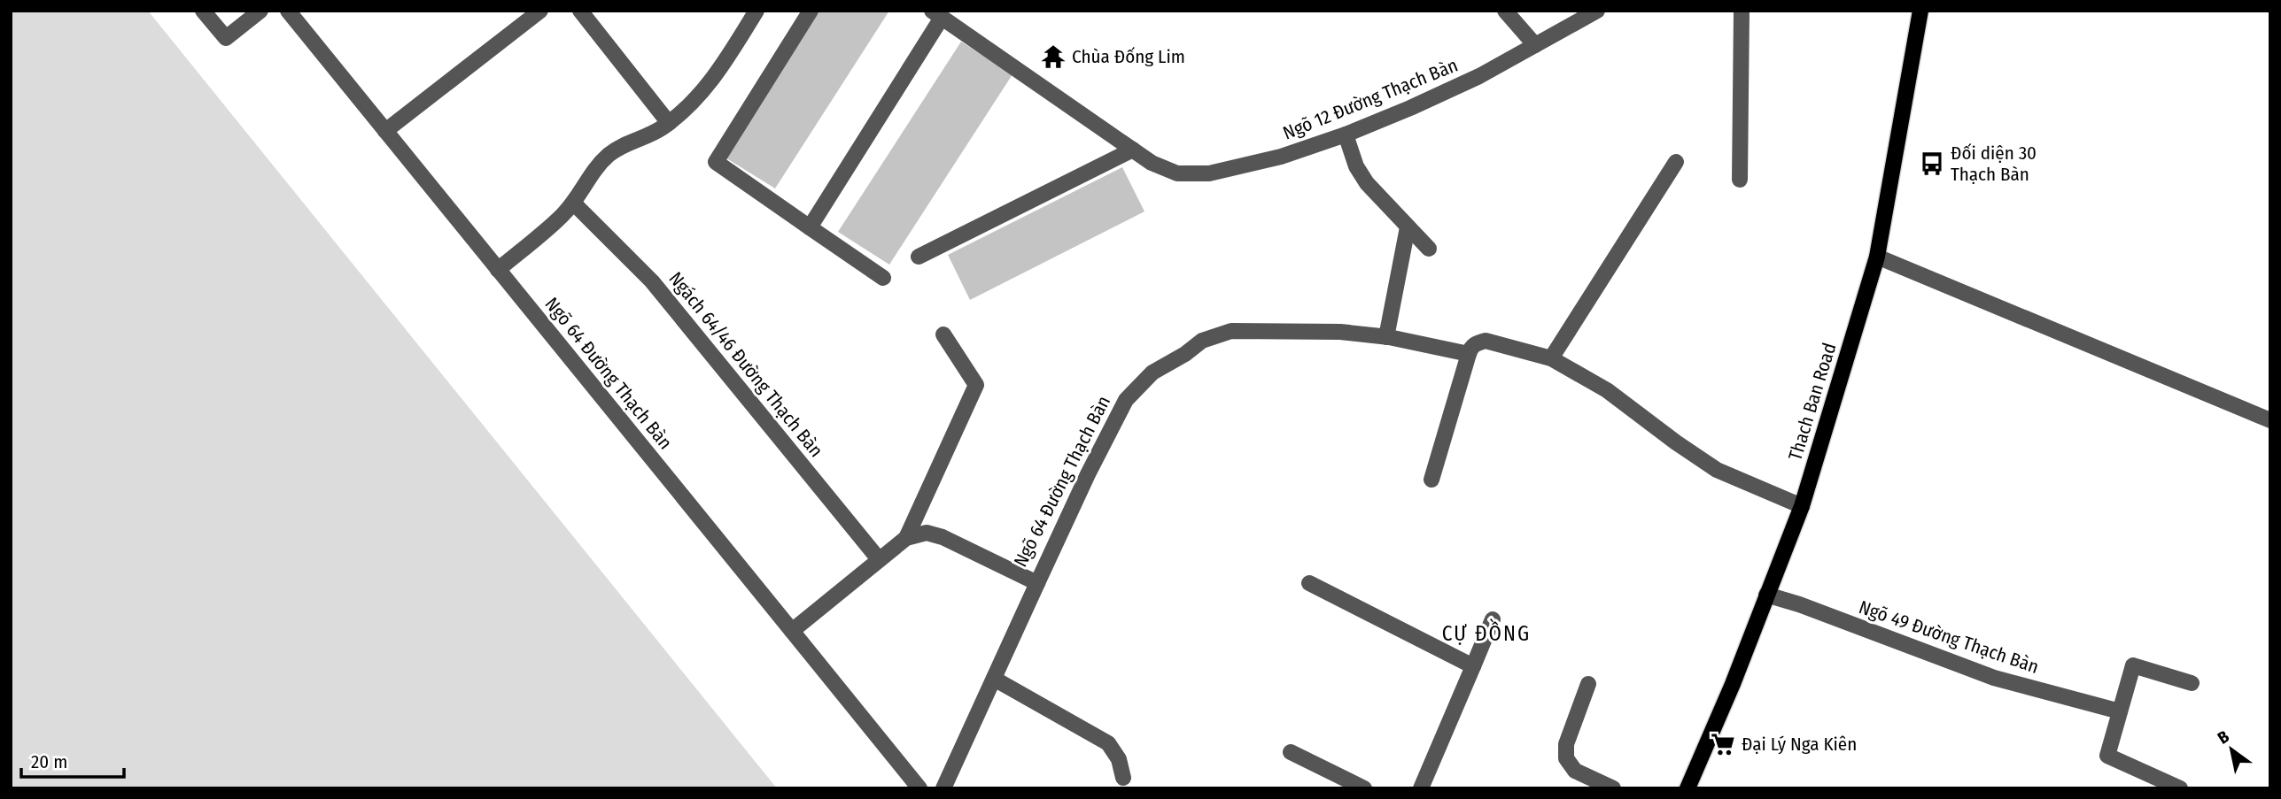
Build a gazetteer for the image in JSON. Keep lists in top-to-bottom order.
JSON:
{
  "streets": {
    "main road": ["Thach Ban Road"],
    "street": [
      "Ngõ 12 Đường Thạch Bàn",
      "Ngách 64/46 Đường Thạch Bàn",
      "Ngõ 64 Đường Thạch Bàn",
      "Ngõ 49 Đường Thạch Bàn"
    ]
  },
  "crossings": [
    ["Thach Ban Road", "Ngõ 49 Đường Thạch Bàn"]
  ],
  "districts": ["CỰ ĐỒNG"],
  "places": {
    "temple": ["Chùa Đống Lim"],
    "bus stop": ["Đối diện 30 Thạch Bàn"],
    "supermarket": ["Đại Lý Nga Kiên"]
  },
  "scale_bar": "20 m",
  "north": "top left"
}
